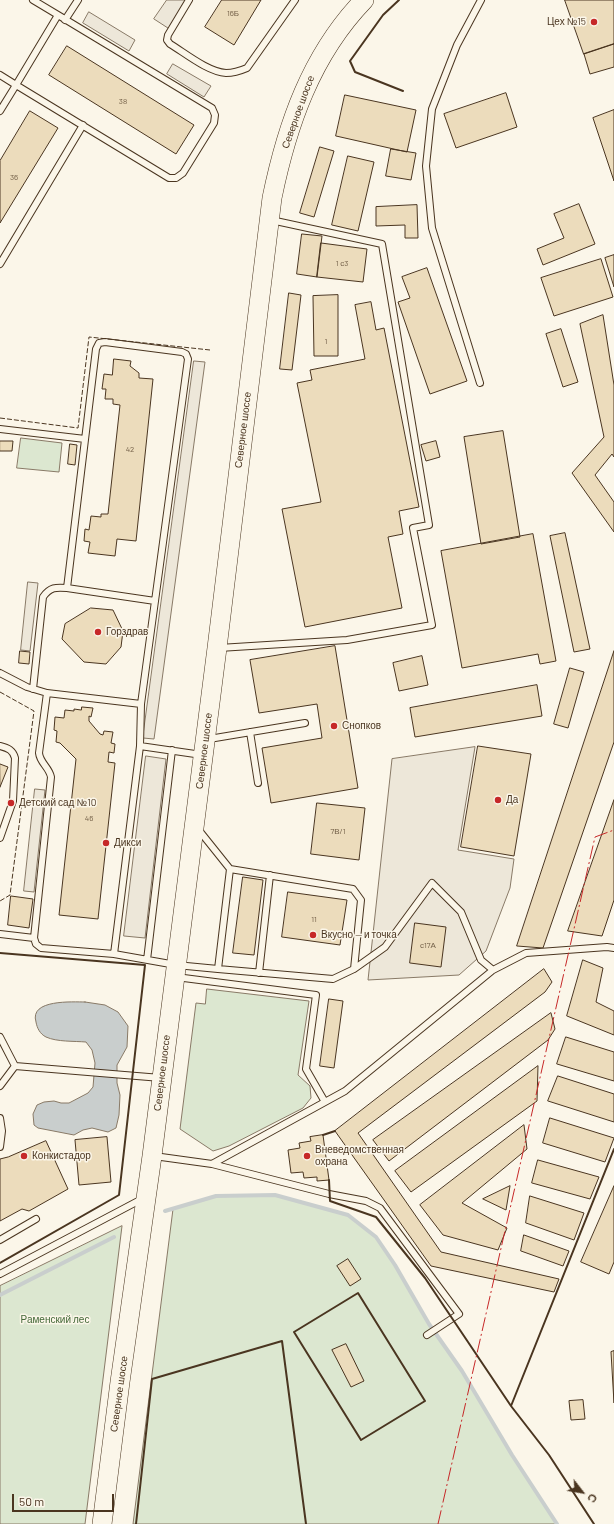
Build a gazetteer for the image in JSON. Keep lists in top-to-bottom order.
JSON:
{
  "streets": {
    "main road": ["Северное шоссе"]
  },
  "parks": ["Раменский лес"],
  "places": [
    "Цех №15",
    "Горздрав",
    "Снопков",
    "Да",
    "Детский сад №10",
    "Дикси",
    "Вкусно — и точка",
    "Конкистадор",
    "Вневедомственная охрана"
  ],
  "house_numbers": [
    "16Б",
    "38",
    "36",
    "1 с3",
    "1",
    "42",
    "46",
    "7В/1",
    "11",
    "с17А"
  ],
  "scale_bar": "50 m",
  "north": "bottom right"
}
